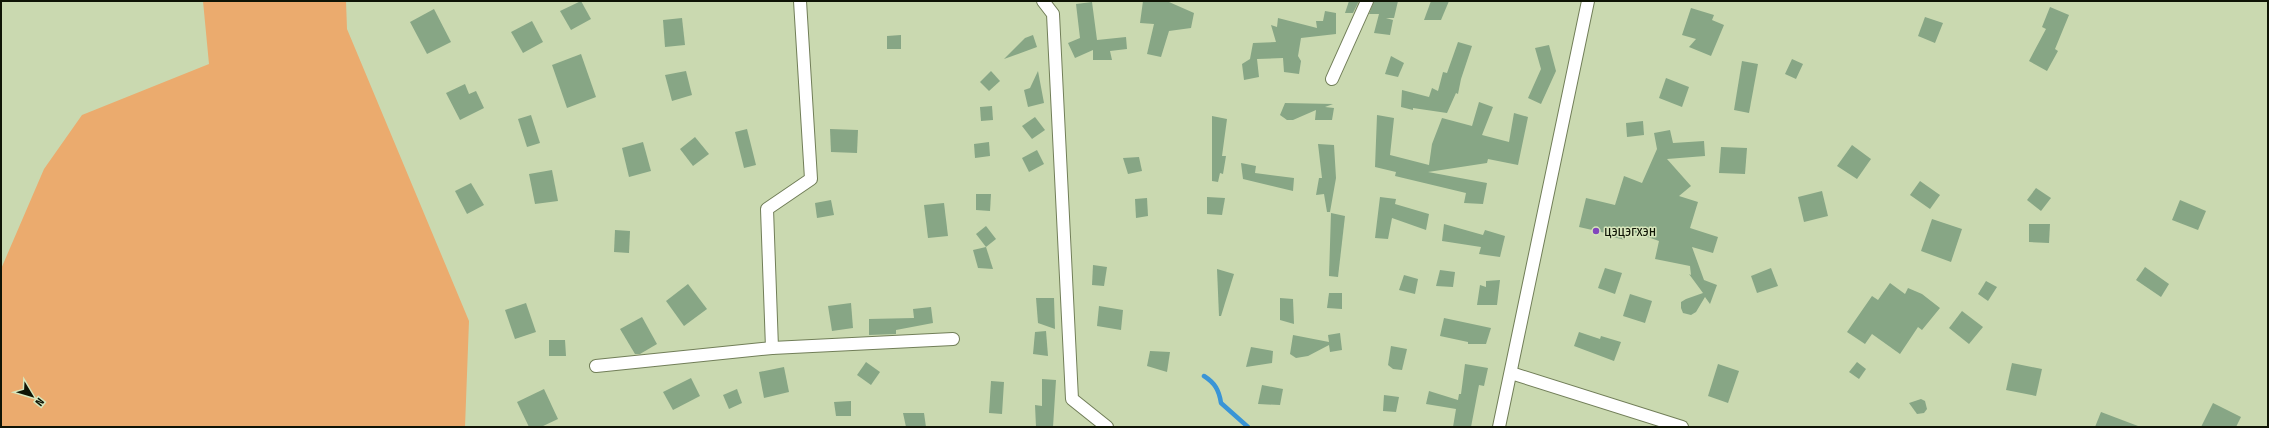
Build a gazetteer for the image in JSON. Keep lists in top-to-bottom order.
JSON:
{
  "places": ["цэцэгхэн"],
  "north": "bottom right"
}
